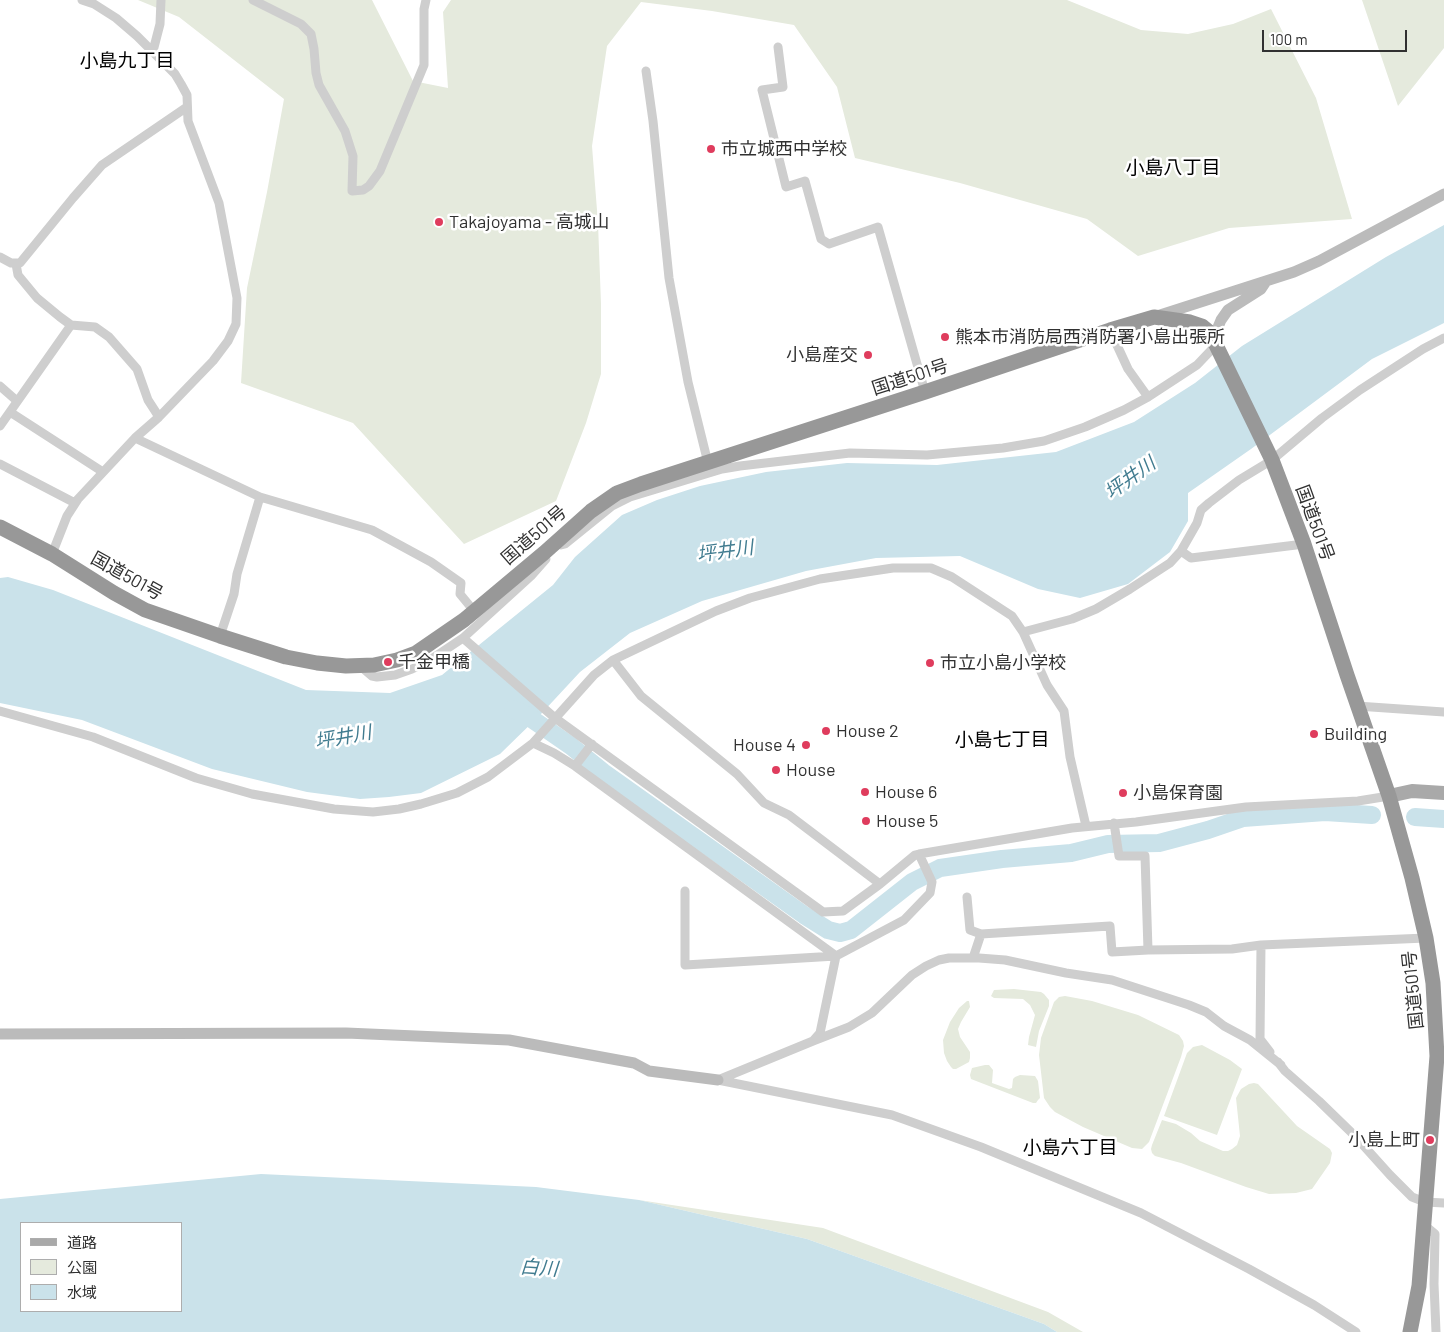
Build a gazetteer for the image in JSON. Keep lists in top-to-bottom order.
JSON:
{
  "streets": {
    "highway": ["国道501号"]
  },
  "districts": [
    "小島九丁目",
    "小島八丁目",
    "小島七丁目",
    "小島六丁目"
  ],
  "water": ["坪井川", "白川"],
  "places": [
    "市立城西中学校",
    "Takajoyama - 高城山",
    "熊本市消防局西消防署小島出張所",
    "小島産交",
    "千金甲橋",
    "市立小島小学校",
    "House 2",
    "Building",
    "House 4",
    "House",
    "House 6",
    "小島保育園",
    "House 5",
    "小島上町"
  ],
  "legend": ["道路", "公園", "水域"],
  "scale_bar": "100 m"
}
